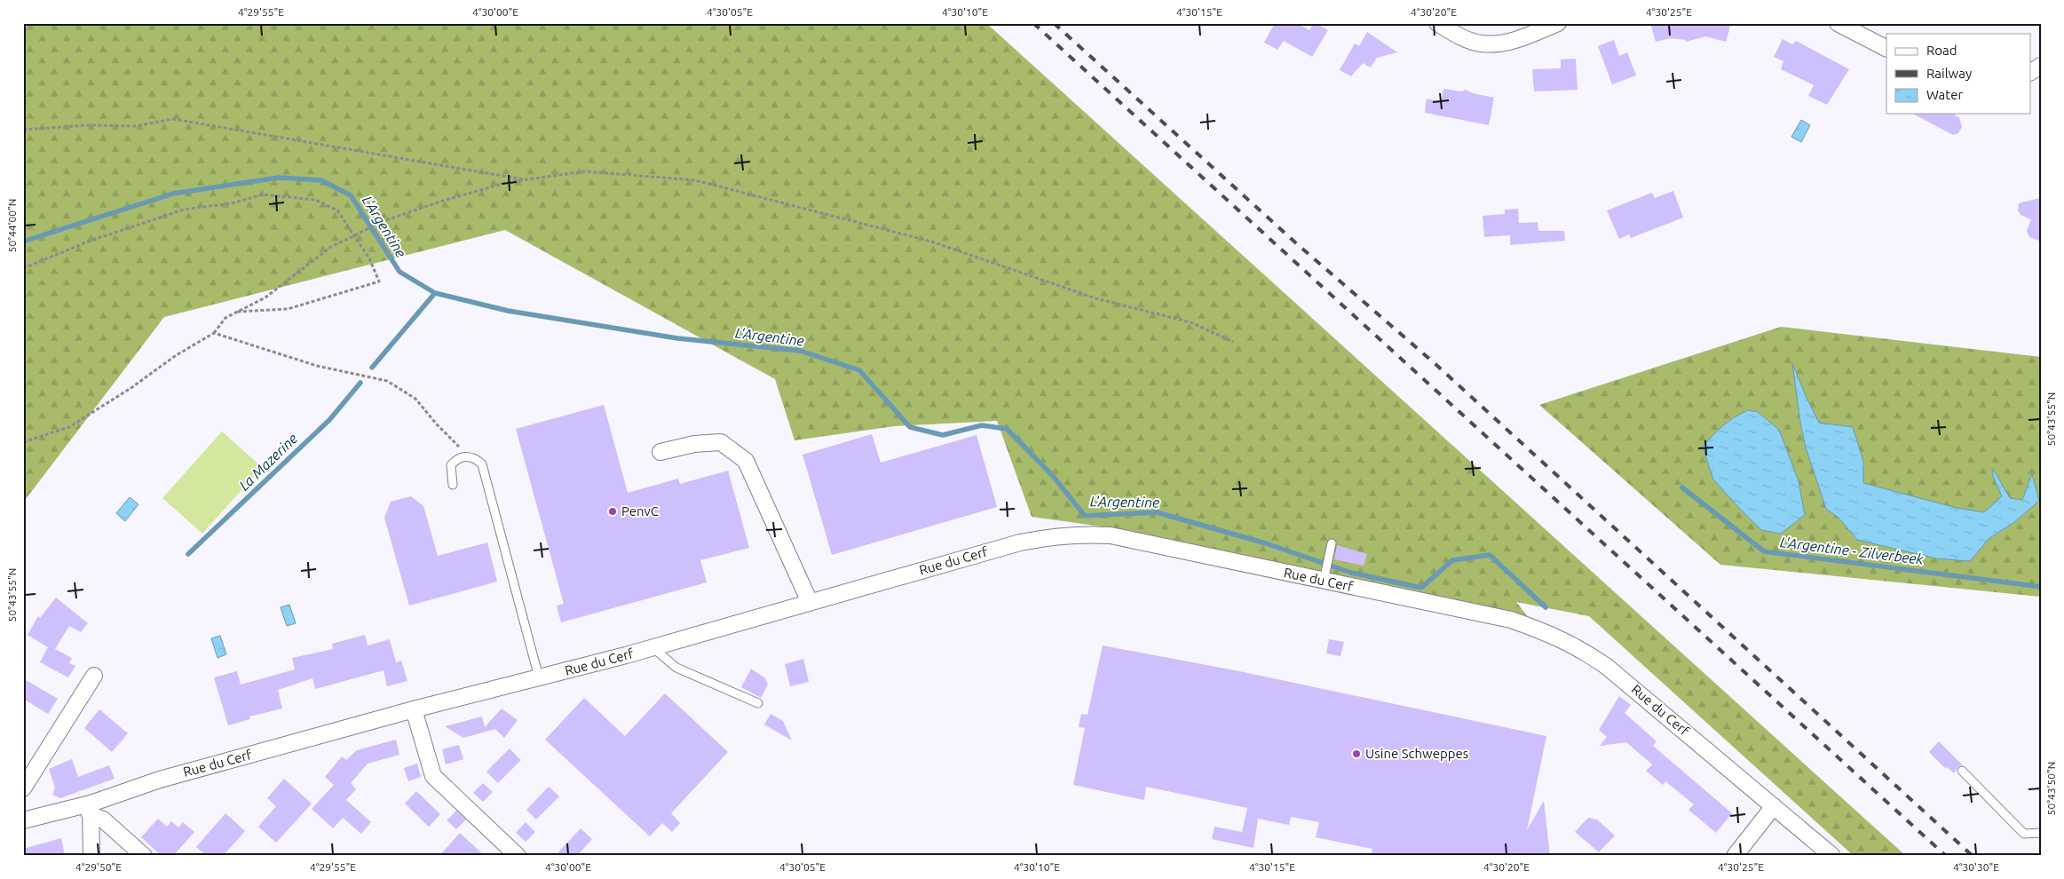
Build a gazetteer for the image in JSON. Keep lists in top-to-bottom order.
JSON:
{
  "streets": {
    "street": ["Rue du Cerf"]
  },
  "water": ["L'Argentine", "La Mazerine", "L'Argentine - Zilverbeek"],
  "places": ["PenvC", "Usine Schweppes"],
  "legend": ["Road", "Railway", "Water"],
  "coordinates": [
    "4°29'55\"E",
    "4°30'00\"E",
    "4°30'05\"E",
    "4°30'10\"E",
    "4°30'15\"E",
    "4°30'20\"E",
    "4°30'25\"E",
    "50°44'00\"N",
    "50°43'55\"N",
    "50°43'50\"N",
    "4°29'50\"E",
    "4°30'30\"E"
  ]
}
